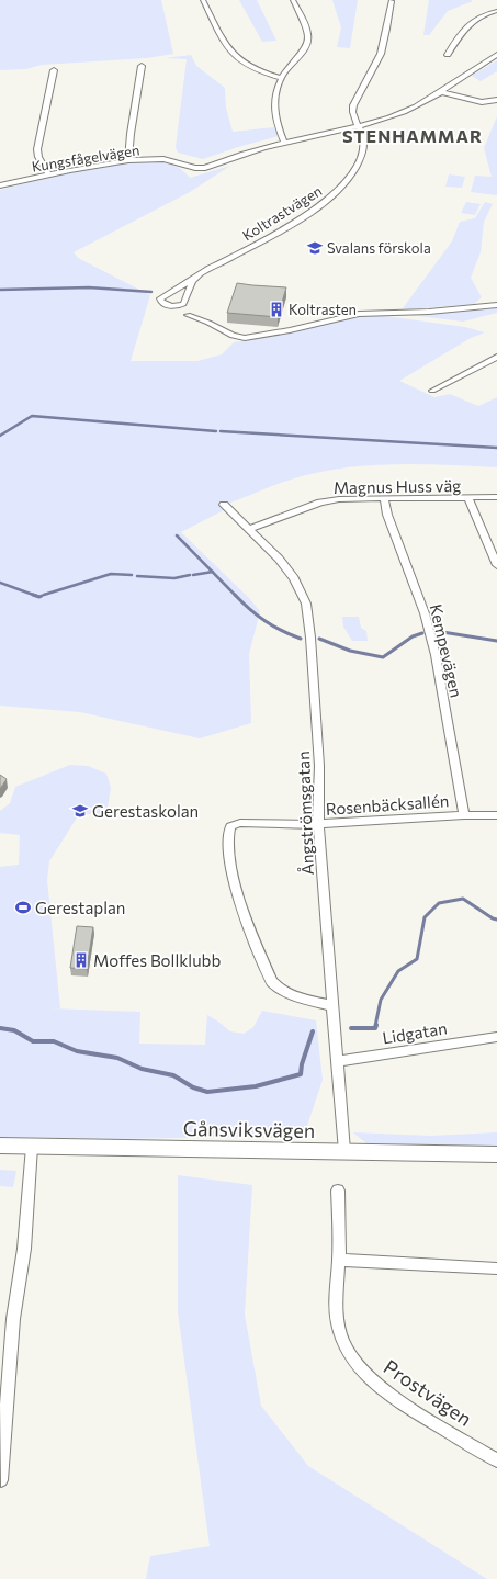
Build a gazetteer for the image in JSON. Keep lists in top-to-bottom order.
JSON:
{
  "streets": {
    "main road": ["Gånsviksvägen"],
    "street": [
      "Kungsfågelvägen",
      "Koltrastvägen",
      "Magnus Huss väg",
      "Kempevägen",
      "Rosenbäcksallén",
      "Ångströmsgatan",
      "Lidgatan",
      "Prostvägen"
    ]
  },
  "crossings": [
    ["Magnus Huss väg", "Kempevägen"],
    ["Magnus Huss väg", "Ångströmsgatan"],
    ["Kempevägen", "Rosenbäcksallén"],
    ["Rosenbäcksallén", "Ångströmsgatan"],
    ["Ångströmsgatan", "Lidgatan"],
    ["Ångströmsgatan", "Gånsviksvägen"]
  ],
  "districts": ["STENHAMMAR"],
  "places": {
    "school or university": ["Svalans förskola", "Gerestaskolan"],
    "building": ["Koltrasten", "Moffes Bollklubb"],
    "sports": ["Gerestaplan"]
  }
}
